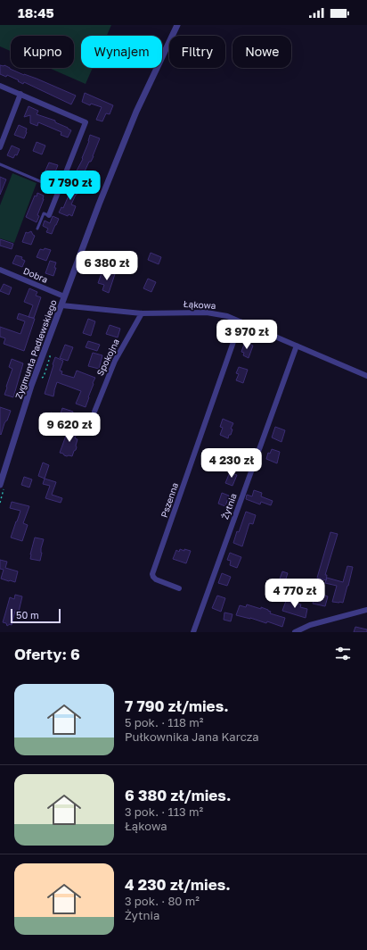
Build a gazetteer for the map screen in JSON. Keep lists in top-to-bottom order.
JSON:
{
  "streets": {
    "street": [
      "Dobra",
      "Łąkowa",
      "Zygmunta Padlewskiego",
      "Spokojna",
      "Pszenna",
      "Żytnia"
    ]
  },
  "crossings": [
    ["Dobra", "Zygmunta Padlewskiego"],
    ["Łąkowa", "Zygmunta Padlewskiego"],
    ["Łąkowa", "Spokojna"],
    ["Łąkowa", "Pszenna"],
    ["Łąkowa", "Żytnia"]
  ],
  "scale_bar": "50 m",
  "page": {
    "status": "18:45",
    "chip": [
      "Kupno",
      "Wynajem",
      "Filtry",
      "Nowe"
    ],
    "price": [
      "7 790 zł",
      "6 380 zł",
      "3 970 zł",
      "9 620 zł",
      "4 230 zł",
      "4 770 zł"
    ],
    "scale": "50 m",
    "heading": "Oferty: 6",
    "list": [
      {
        "name": "7 790 zł/mies.",
        "note": "5 pok. · 118 m² · Pułkownika Jana Karcza"
      },
      {
        "name": "6 380 zł/mies.",
        "note": "3 pok. · 113 m² · Łąkowa"
      },
      {
        "name": "4 230 zł/mies.",
        "note": "3 pok. · 80 m² · Żytnia"
      }
    ]
  }
}
